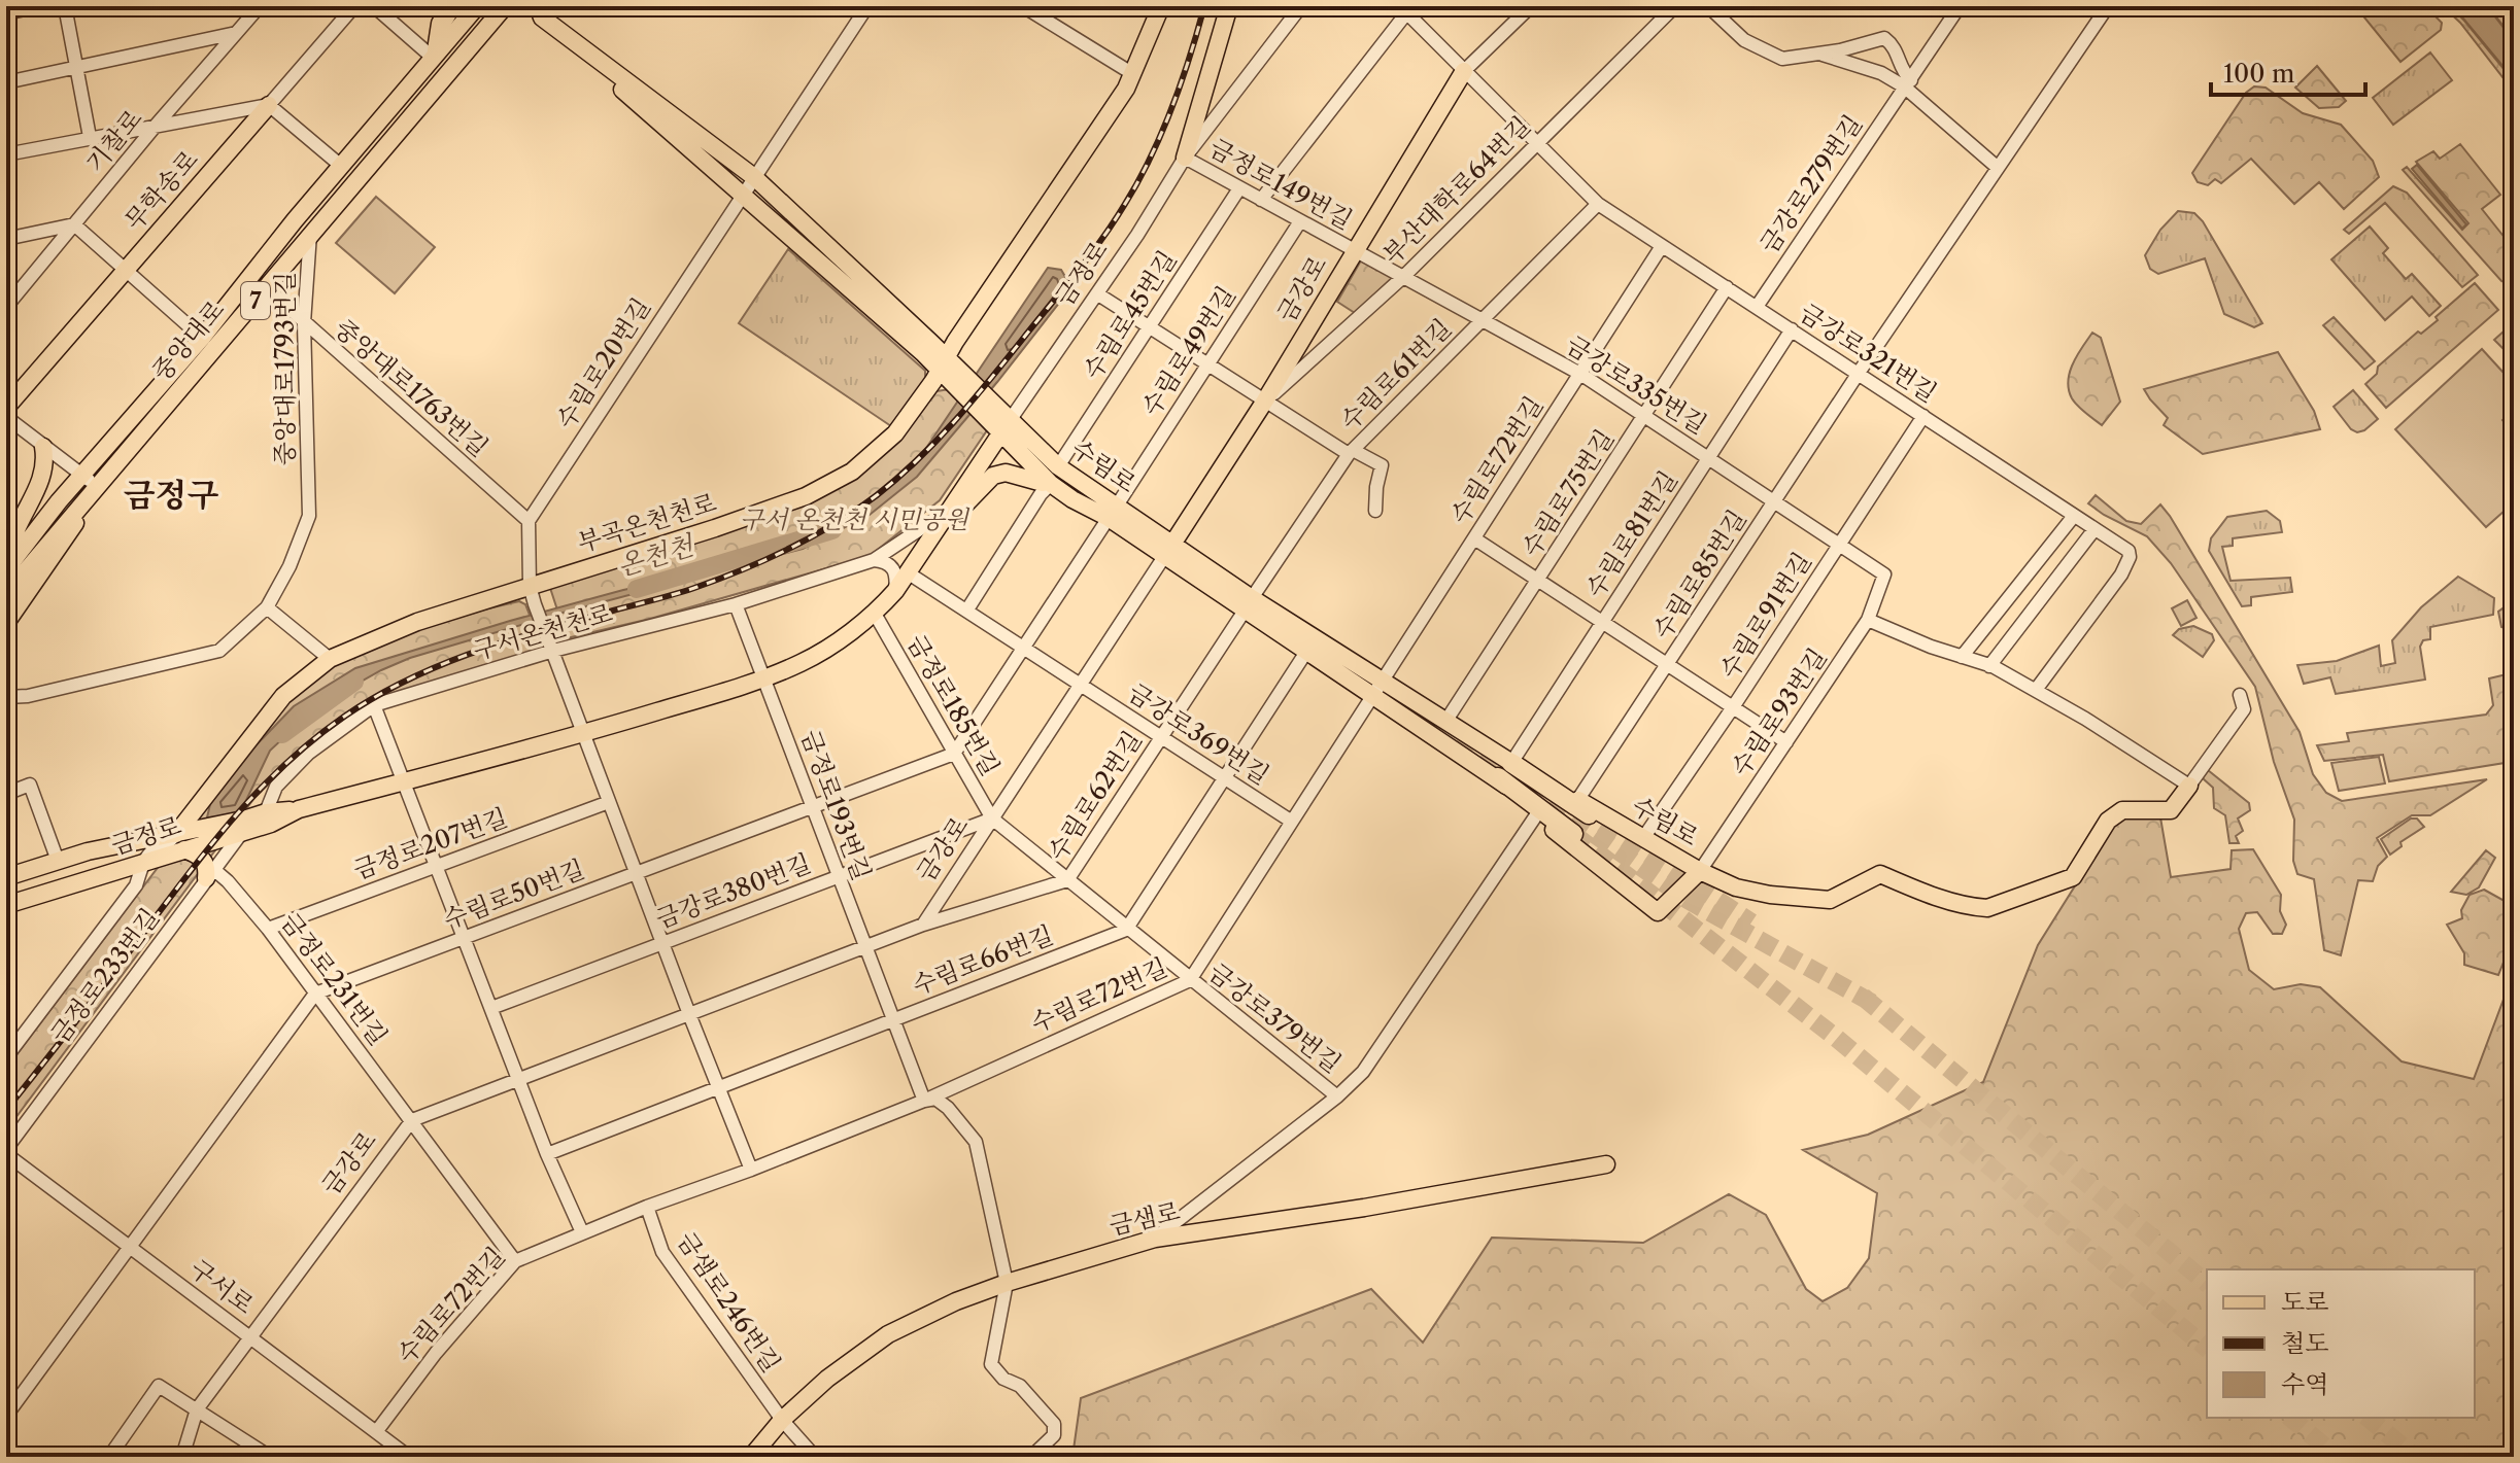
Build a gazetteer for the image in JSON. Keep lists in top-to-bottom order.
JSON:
{
  "streets": {
    "main road": [
      "무학송로",
      "금정로",
      "금강로",
      "7",
      "중앙대로",
      "수림로",
      "부곡온천천로",
      "금샘로"
    ],
    "street": [
      "기찰로",
      "금정로149번길",
      "금강로279번길",
      "부산대학로64번길",
      "수림로45번길",
      "수림로49번길",
      "금강로321번길",
      "수림로20번길",
      "중앙대로1793번길",
      "수림로61번길",
      "금강로335번길",
      "중앙대로1763번길",
      "수림로72번길",
      "수림로75번길",
      "수림로81번길",
      "수림로85번길",
      "수림로91번길",
      "구서온천천로",
      "금정로185번길",
      "수림로93번길",
      "금강로369번길",
      "수림로62번길",
      "금정로193번길",
      "금정로207번길",
      "금강로380번길",
      "수림로50번길",
      "수림로66번길",
      "금정로233번길",
      "금정로231번길",
      "금강로379번길",
      "구서로",
      "금샘로246번길"
    ]
  },
  "crossings": [
    ["금정로149번길", "금정로"],
    ["금정로149번길", "금강로"],
    ["금정로149번길", "수림로45번길"],
    ["금정로149번길", "수림로49번길"],
    ["금정로149번길", "금강로335번길"],
    ["금강로279번길", "금강로321번길"],
    ["부산대학로64번길", "금강로"],
    ["부산대학로64번길", "금강로321번길"],
    ["부산대학로64번길", "금강로335번길"],
    ["금정로", "수림로"],
    ["금정로", "부곡온천천로"],
    ["금정로", "구서온천천로"],
    ["금정로", "금정로185번길"],
    ["금정로", "금정로193번길"],
    ["금정로", "금정로233번길"],
    ["금강로", "금강로321번길"],
    ["금강로", "금강로335번길"],
    ["금강로", "수림로"],
    ["금강로", "금정로185번길"],
    ["금강로", "금강로369번길"],
    ["금강로", "수림로62번길"],
    ["금강로", "금강로380번길"],
    ["금강로", "금정로231번길"],
    ["금강로", "금강로379번길"],
    ["금강로", "구서로"],
    ["수림로45번길", "수림로"],
    ["중앙대로", "중앙대로1793번길"],
    ["중앙대로", "중앙대로1763번길"],
    ["수림로49번길", "수림로"],
    ["금강로321번길", "수림로61번길"],
    ["금강로321번길", "수림로72번길"],
    ["금강로321번길", "수림로75번길"],
    ["금강로321번길", "수림로81번길"],
    ["금강로321번길", "수림로85번길"],
    ["금강로321번길", "수림로91번길"],
    ["수림로20번길", "중앙대로1763번길"],
    ["수림로20번길", "수림로"],
    ["중앙대로1793번길", "중앙대로1763번길"],
    ["수림로61번길", "금강로335번길"],
    ["수림로61번길", "수림로"],
    ["수림로61번길", "수림로62번길"],
    ["금강로335번길", "수림로72번길"],
    ["금강로335번길", "수림로75번길"],
    ["금강로335번길", "수림로81번길"],
    ["금강로335번길", "수림로85번길"],
    ["금강로335번길", "수림로91번길"],
    ["금강로335번길", "수림로93번길"],
    ["수림로72번길", "수림로"],
    ["수림로72번길", "금강로369번길"],
    ["수림로72번길", "금정로193번길"],
    ["수림로72번길", "금정로231번길"],
    ["수림로72번길", "금강로379번길"],
    ["수림로72번길", "구서로"],
    ["수림로72번길", "금샘로246번길"],
    ["수림로", "수림로75번길"],
    ["수림로", "부곡온천천로"],
    ["수림로", "수림로81번길"],
    ["수림로", "수림로85번길"],
    ["수림로", "수림로91번길"],
    ["수림로", "수림로93번길"],
    ["수림로", "수림로62번길"],
    ["구서온천천로", "금정로193번길"],
    ["금정로185번길", "금강로380번길"],
    ["금정로185번길", "수림로50번길"],
    ["금정로185번길", "금강로379번길"],
    ["금강로369번길", "수림로62번길"],
    ["수림로62번길", "금강로379번길"],
    ["금정로193번길", "금강로380번길"],
    ["금정로193번길", "수림로50번길"],
    ["금정로193번길", "수림로66번길"],
    ["금정로207번길", "금정로231번길"],
    ["금강로380번길", "금강로379번길"],
    ["수림로50번길", "금정로231번길"],
    ["수림로66번길", "금강로379번길"],
    ["금정로233번길", "금정로231번길"],
    ["금정로233번길", "구서로"],
    ["금샘로", "금샘로246번길"]
  ],
  "districts": ["금정구"],
  "water": ["온천천"],
  "parks": ["구서 온천천 시민공원"],
  "legend": ["도로", "철도", "수역"],
  "scale_bar": "100 m"
}
